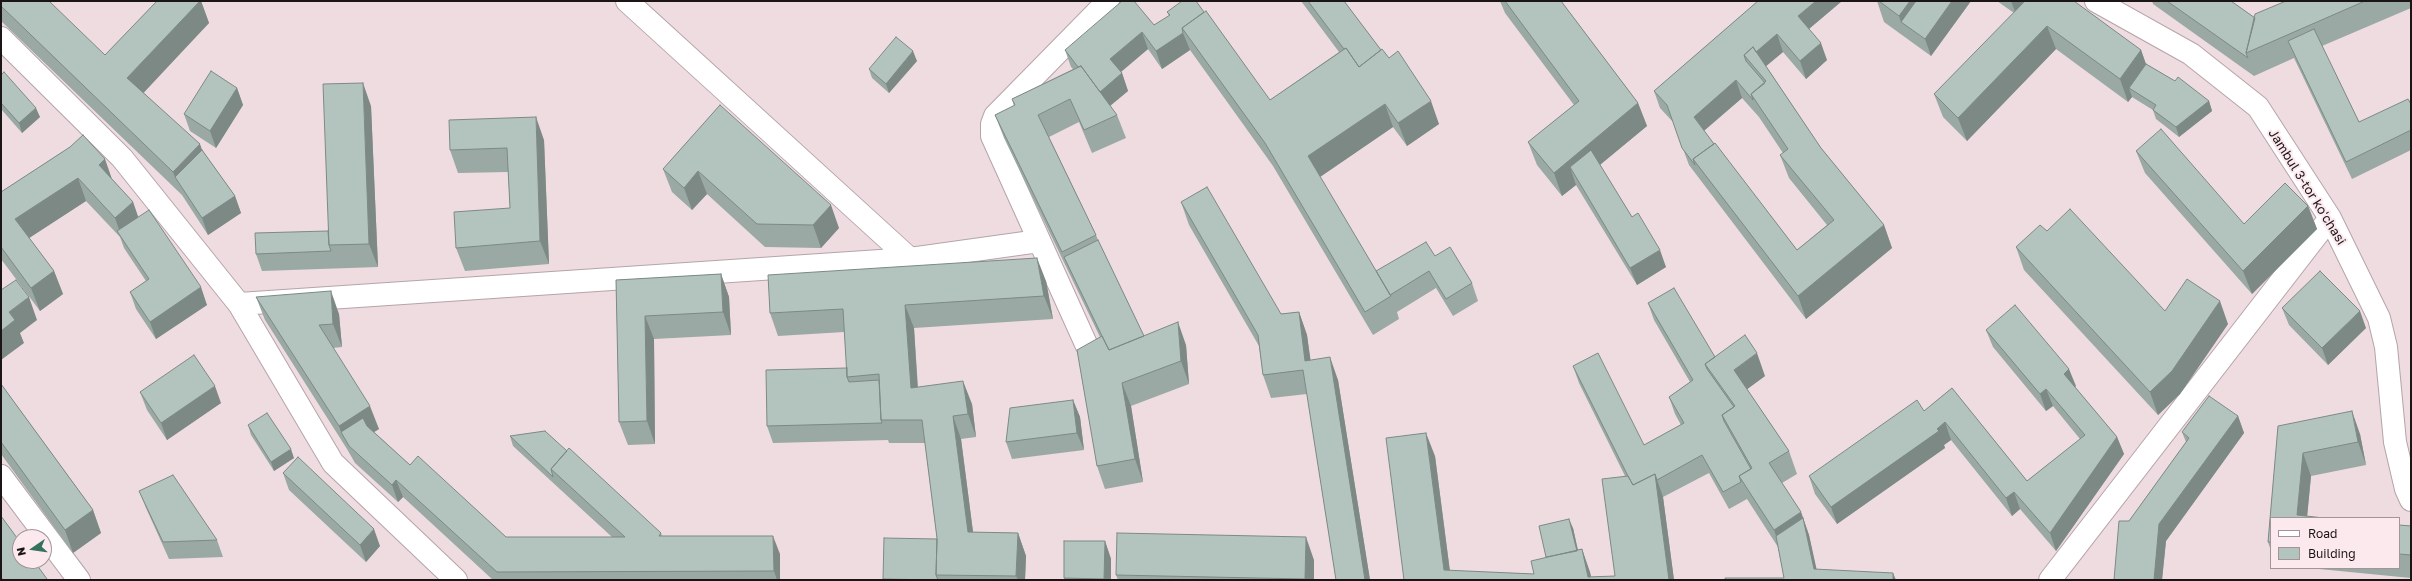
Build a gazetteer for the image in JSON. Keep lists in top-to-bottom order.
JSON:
{
  "streets": {
    "street": ["Jambul 3-tor koʻchasi"]
  },
  "legend": ["Road", "Building"],
  "north": "left"
}
